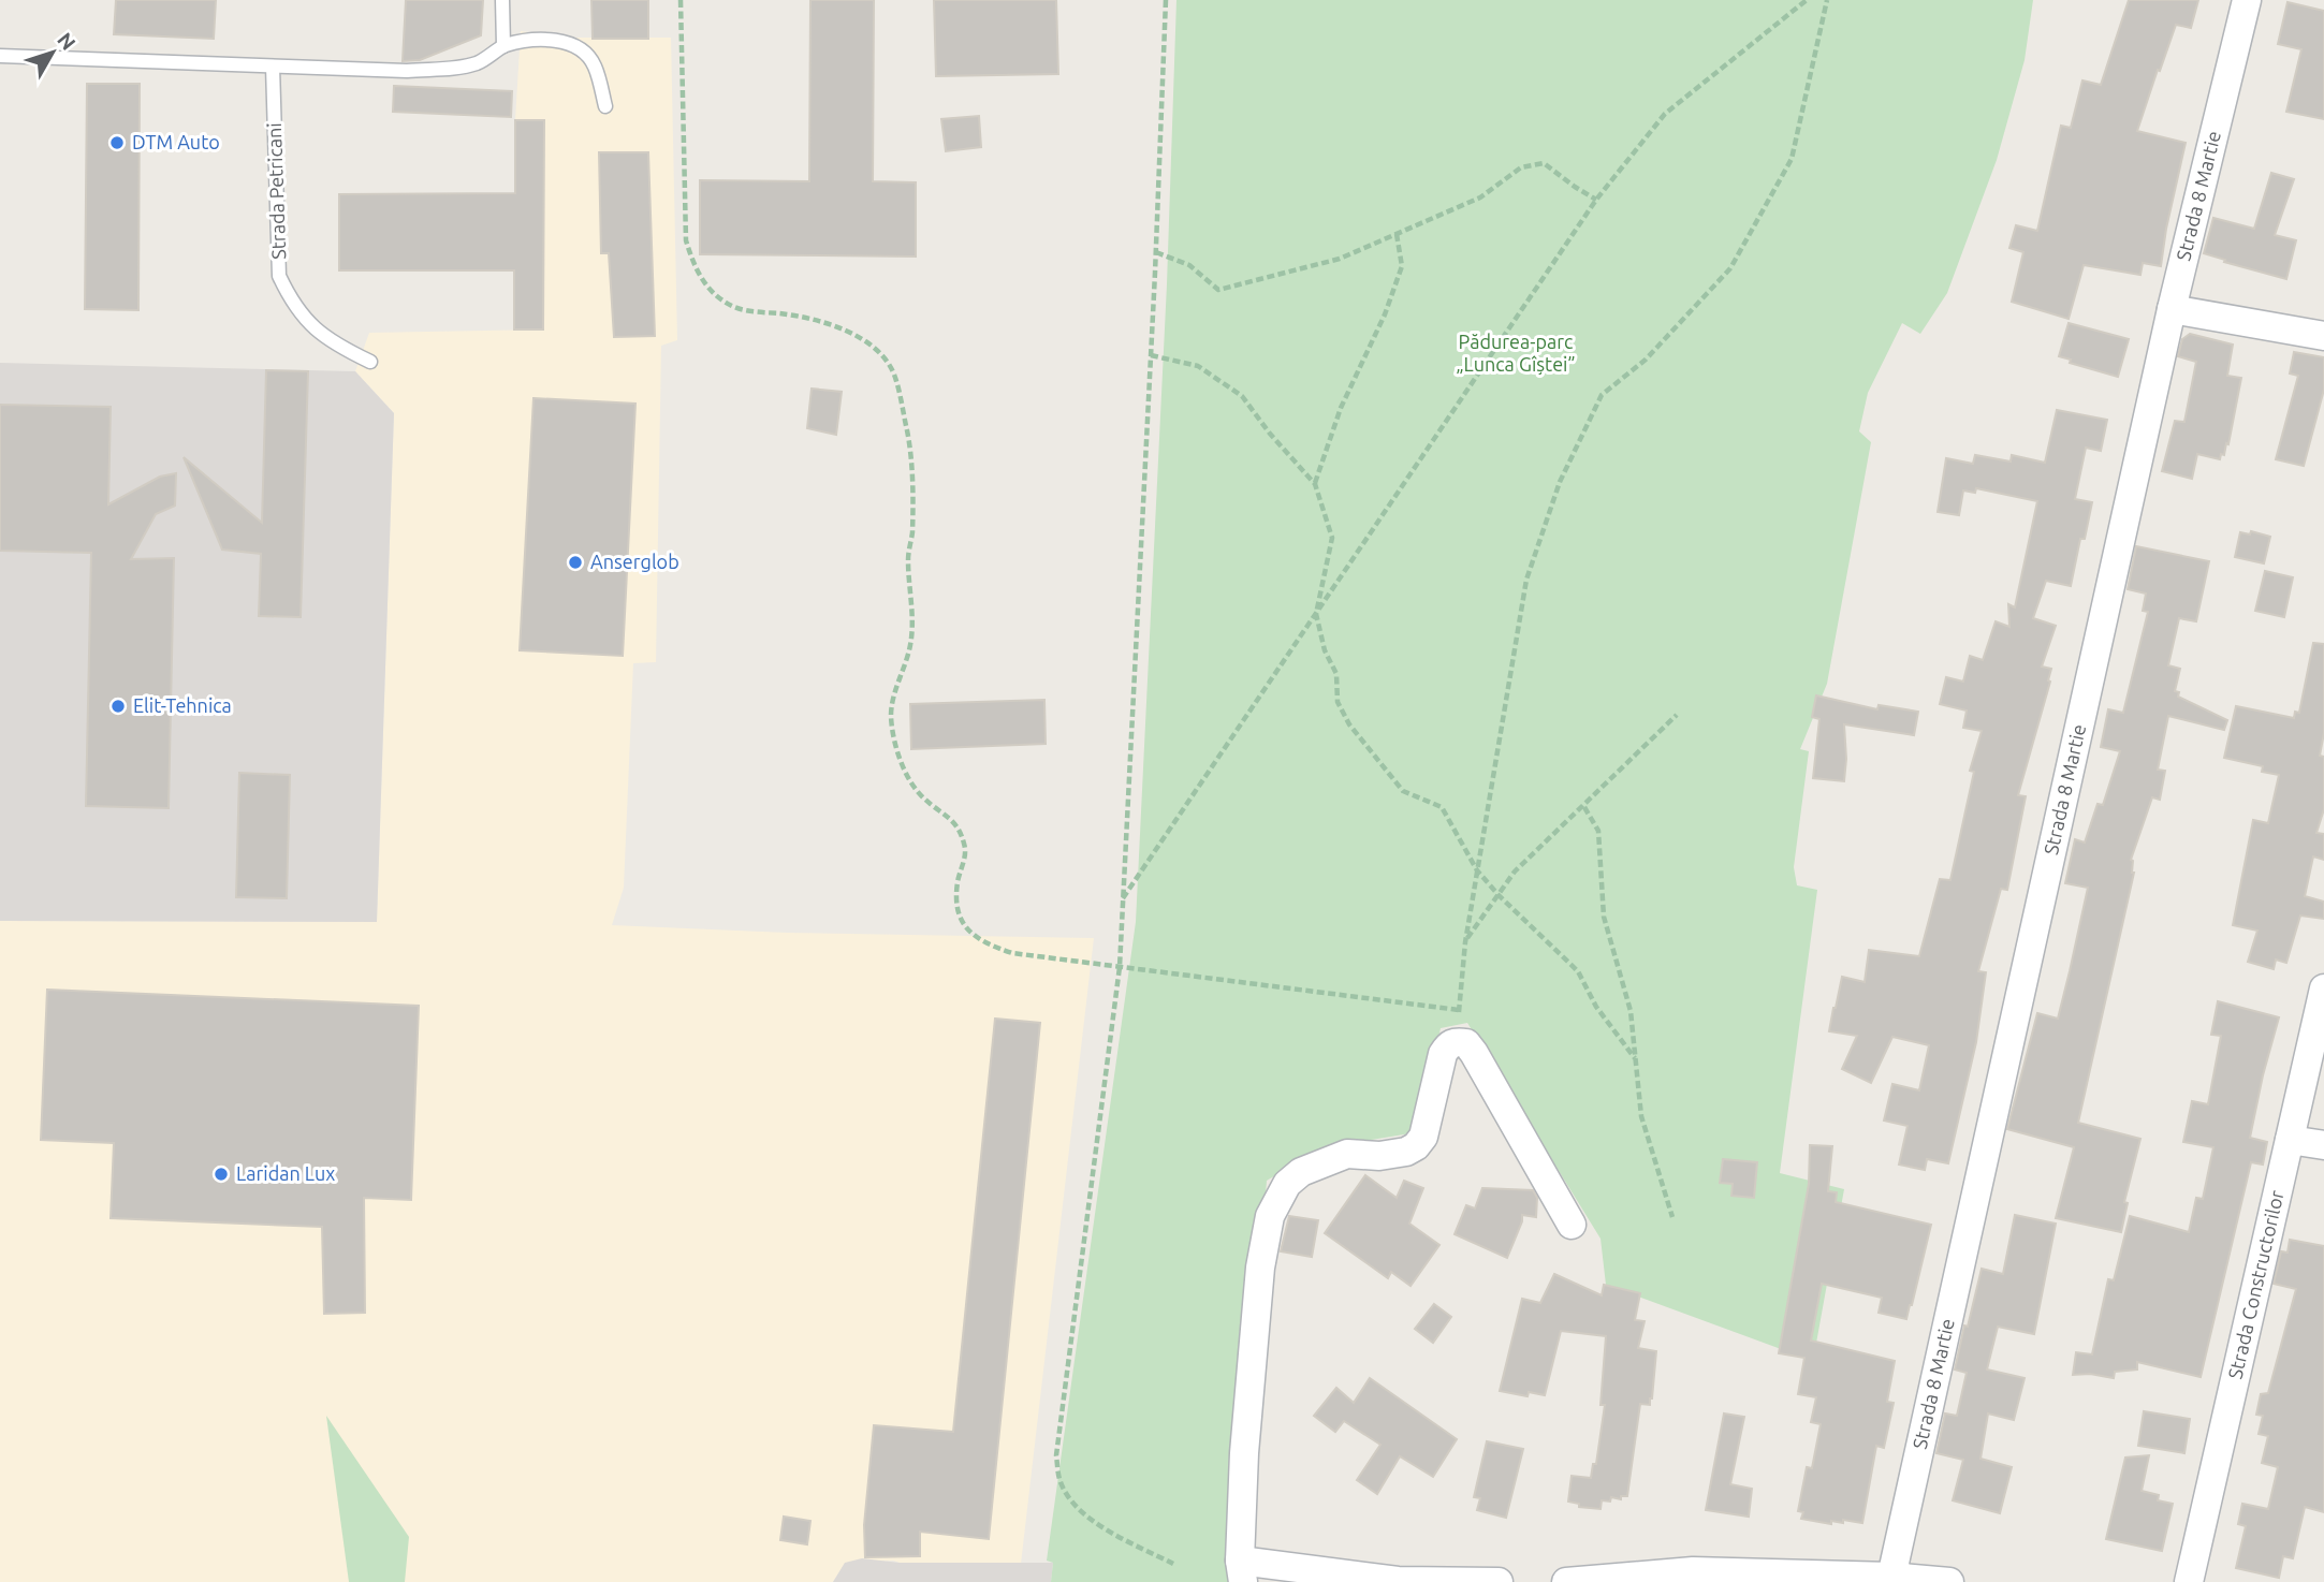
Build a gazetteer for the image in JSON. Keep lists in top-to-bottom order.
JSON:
{
  "streets": {
    "street": ["Strada 8 Martie", "Strada Constructorilor"],
    "lane": ["Strada Petricani"]
  },
  "parks": ["Pădurea-parc „Lunca Gîștei”"],
  "places": [
    "DTM Auto",
    "Anserglob",
    "Elit-Tehnica",
    "Laridan Lux"
  ],
  "north": "top right"
}
